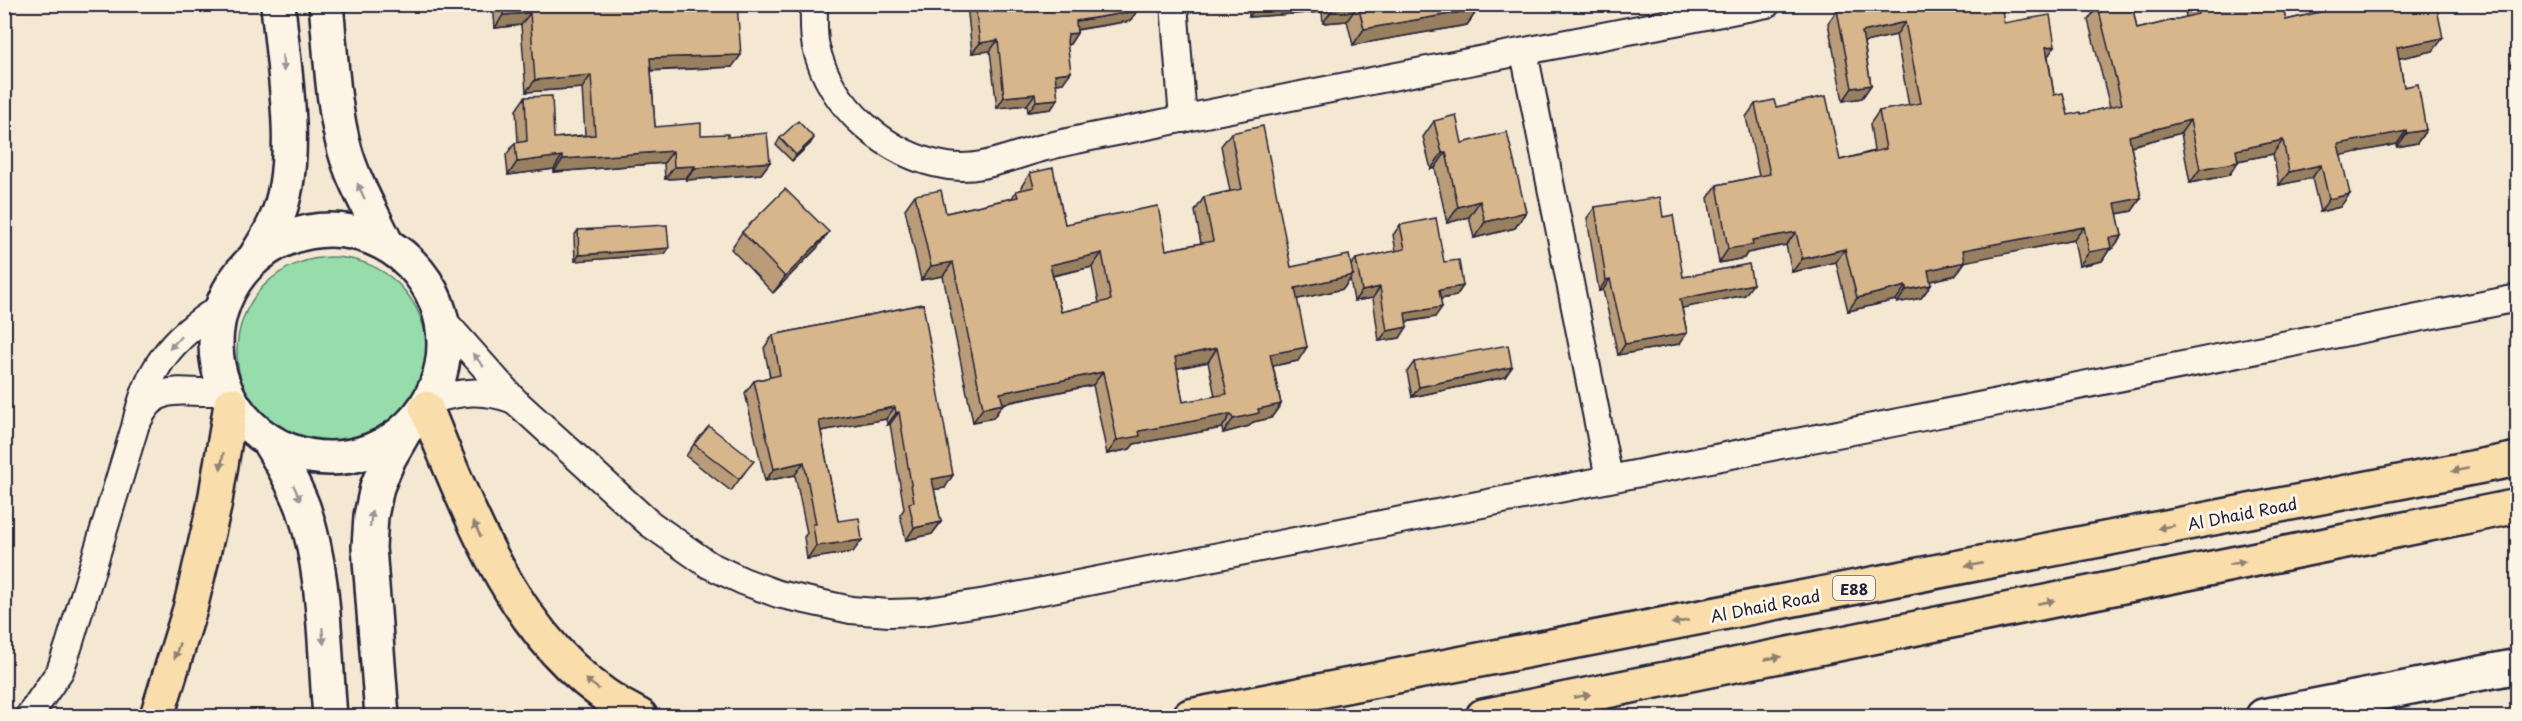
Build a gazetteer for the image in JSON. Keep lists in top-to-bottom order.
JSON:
{
  "streets": {
    "highway": ["Al Dhaid Road", "E88"]
  }
}
